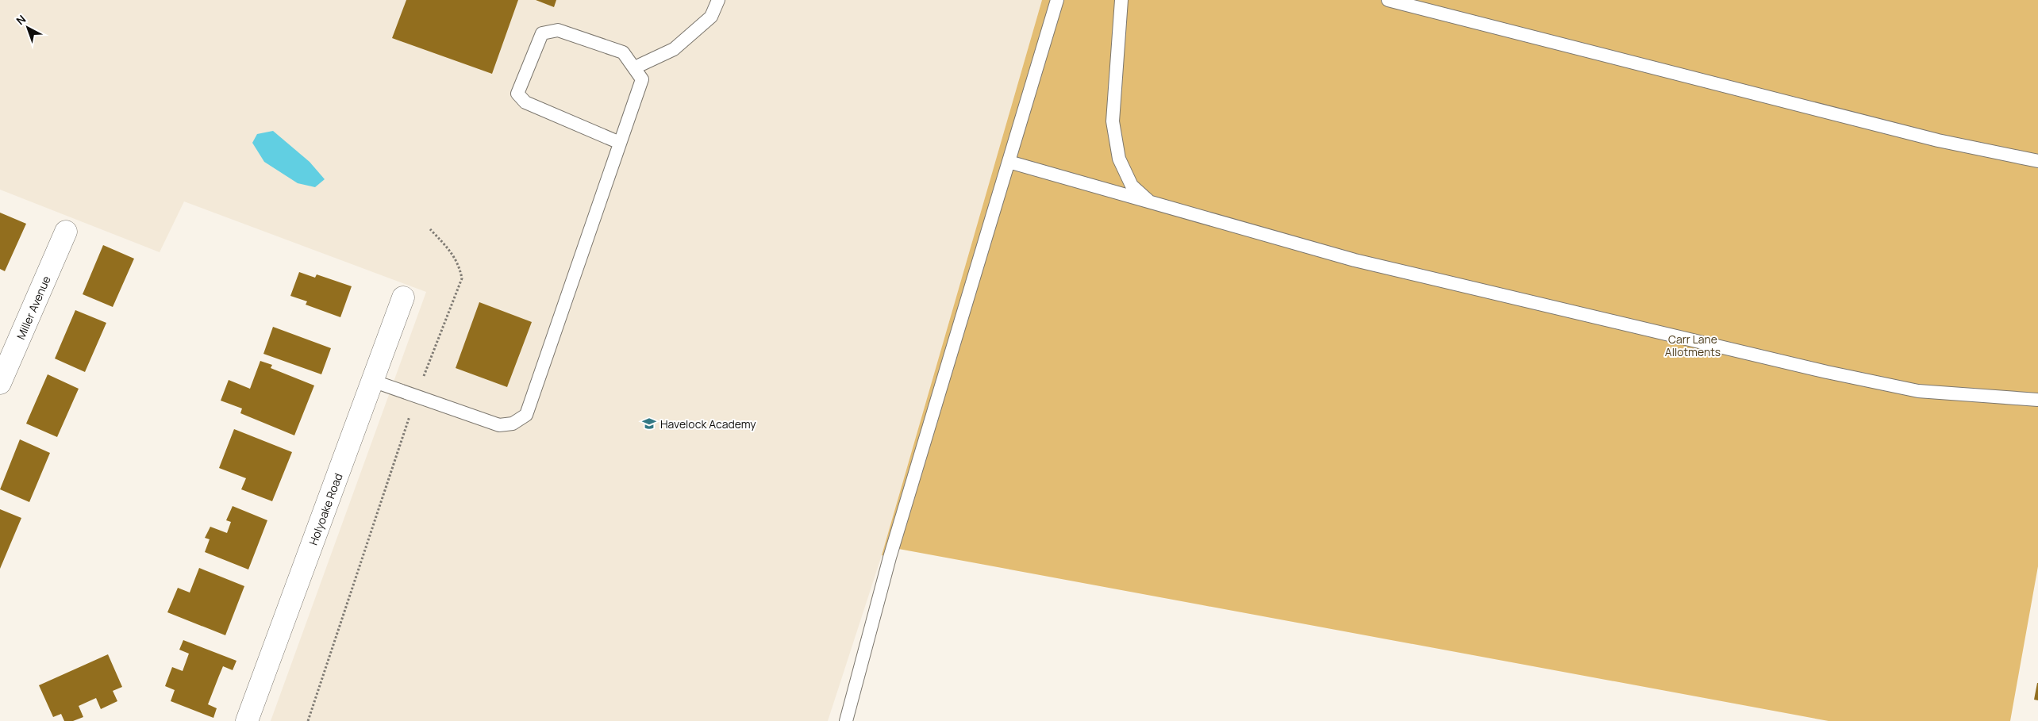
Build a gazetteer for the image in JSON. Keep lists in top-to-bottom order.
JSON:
{
  "streets": {
    "street": ["Miller Avenue", "Holyoake Road"]
  },
  "parks": ["Carr Lane Allotments"],
  "places": {
    "school or university": ["Havelock Academy"]
  },
  "north": "top left"
}
